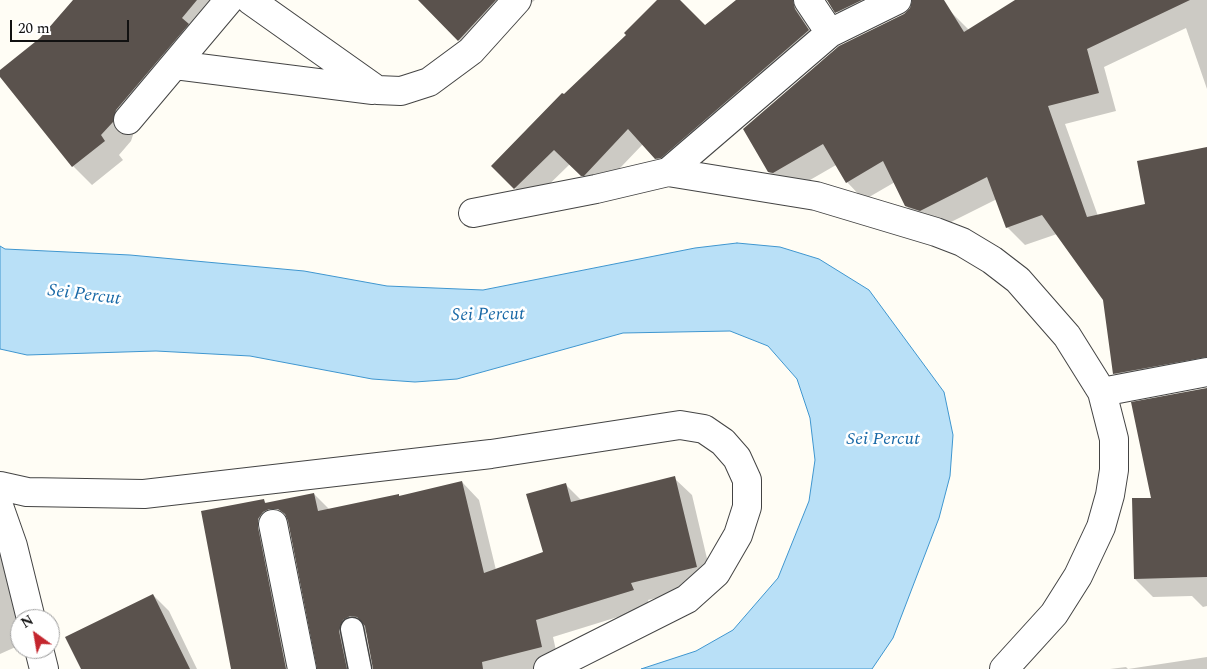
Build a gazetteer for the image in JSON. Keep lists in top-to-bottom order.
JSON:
{
  "water": ["Sei Percut"],
  "scale_bar": "20 m",
  "north": "top left"
}
